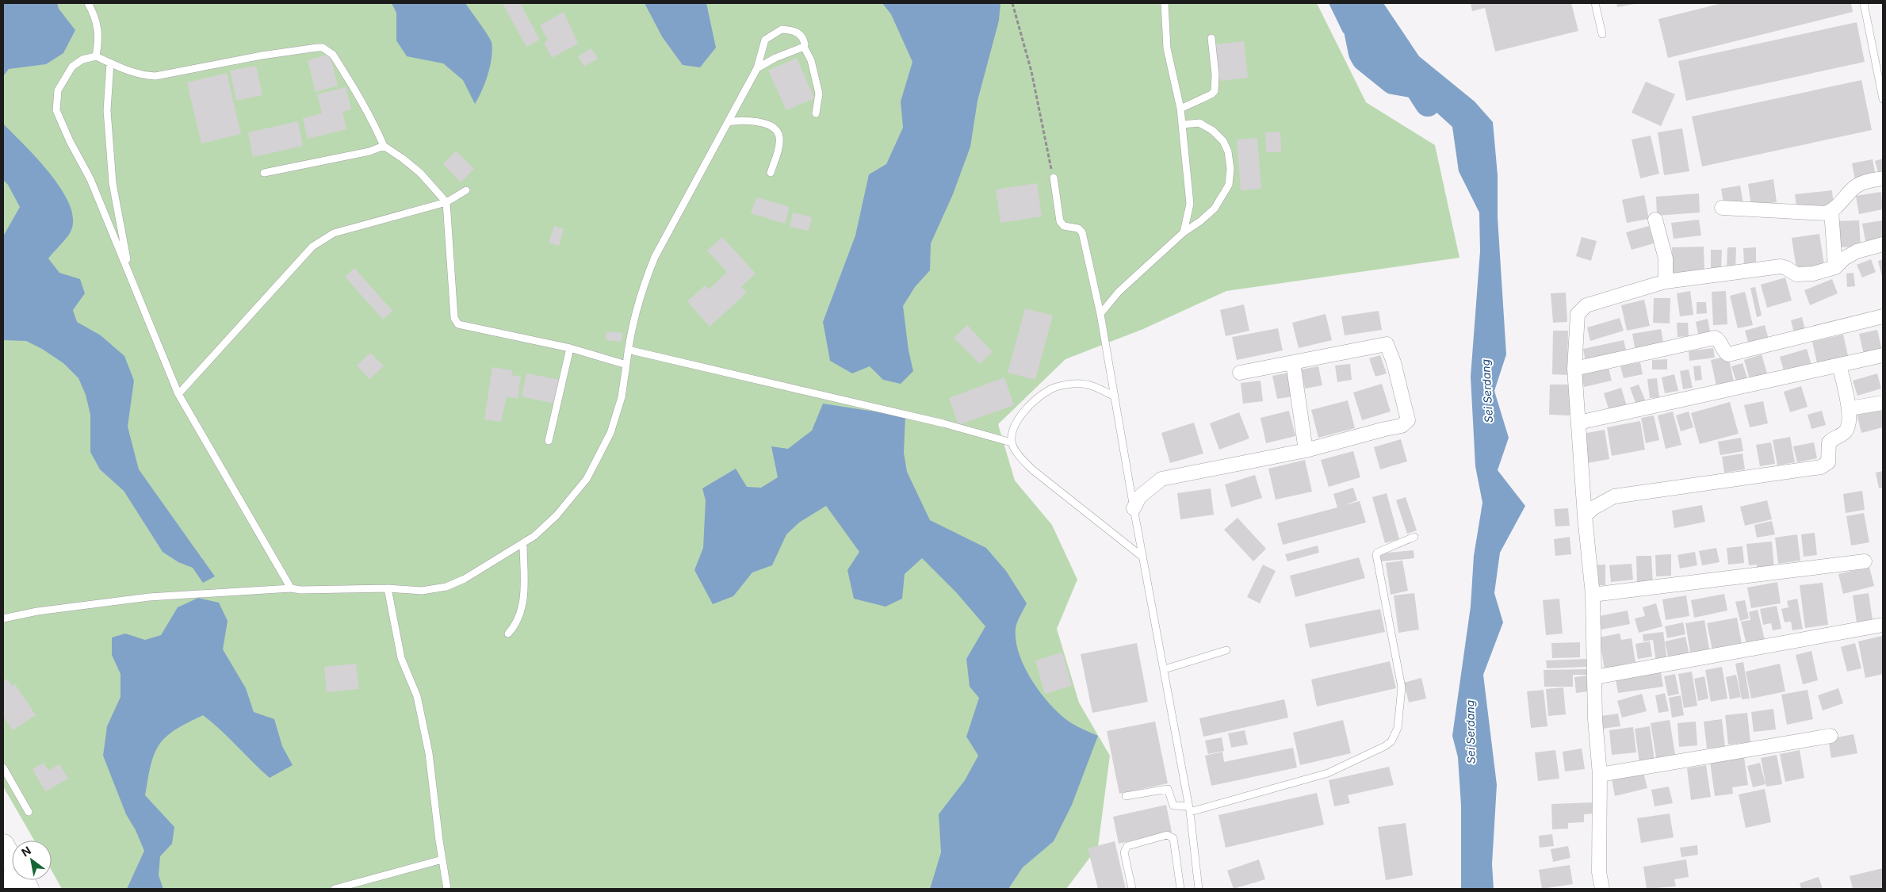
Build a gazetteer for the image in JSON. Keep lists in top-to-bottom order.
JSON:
{
  "water": ["Sei Serdang"],
  "north": "top left"
}
